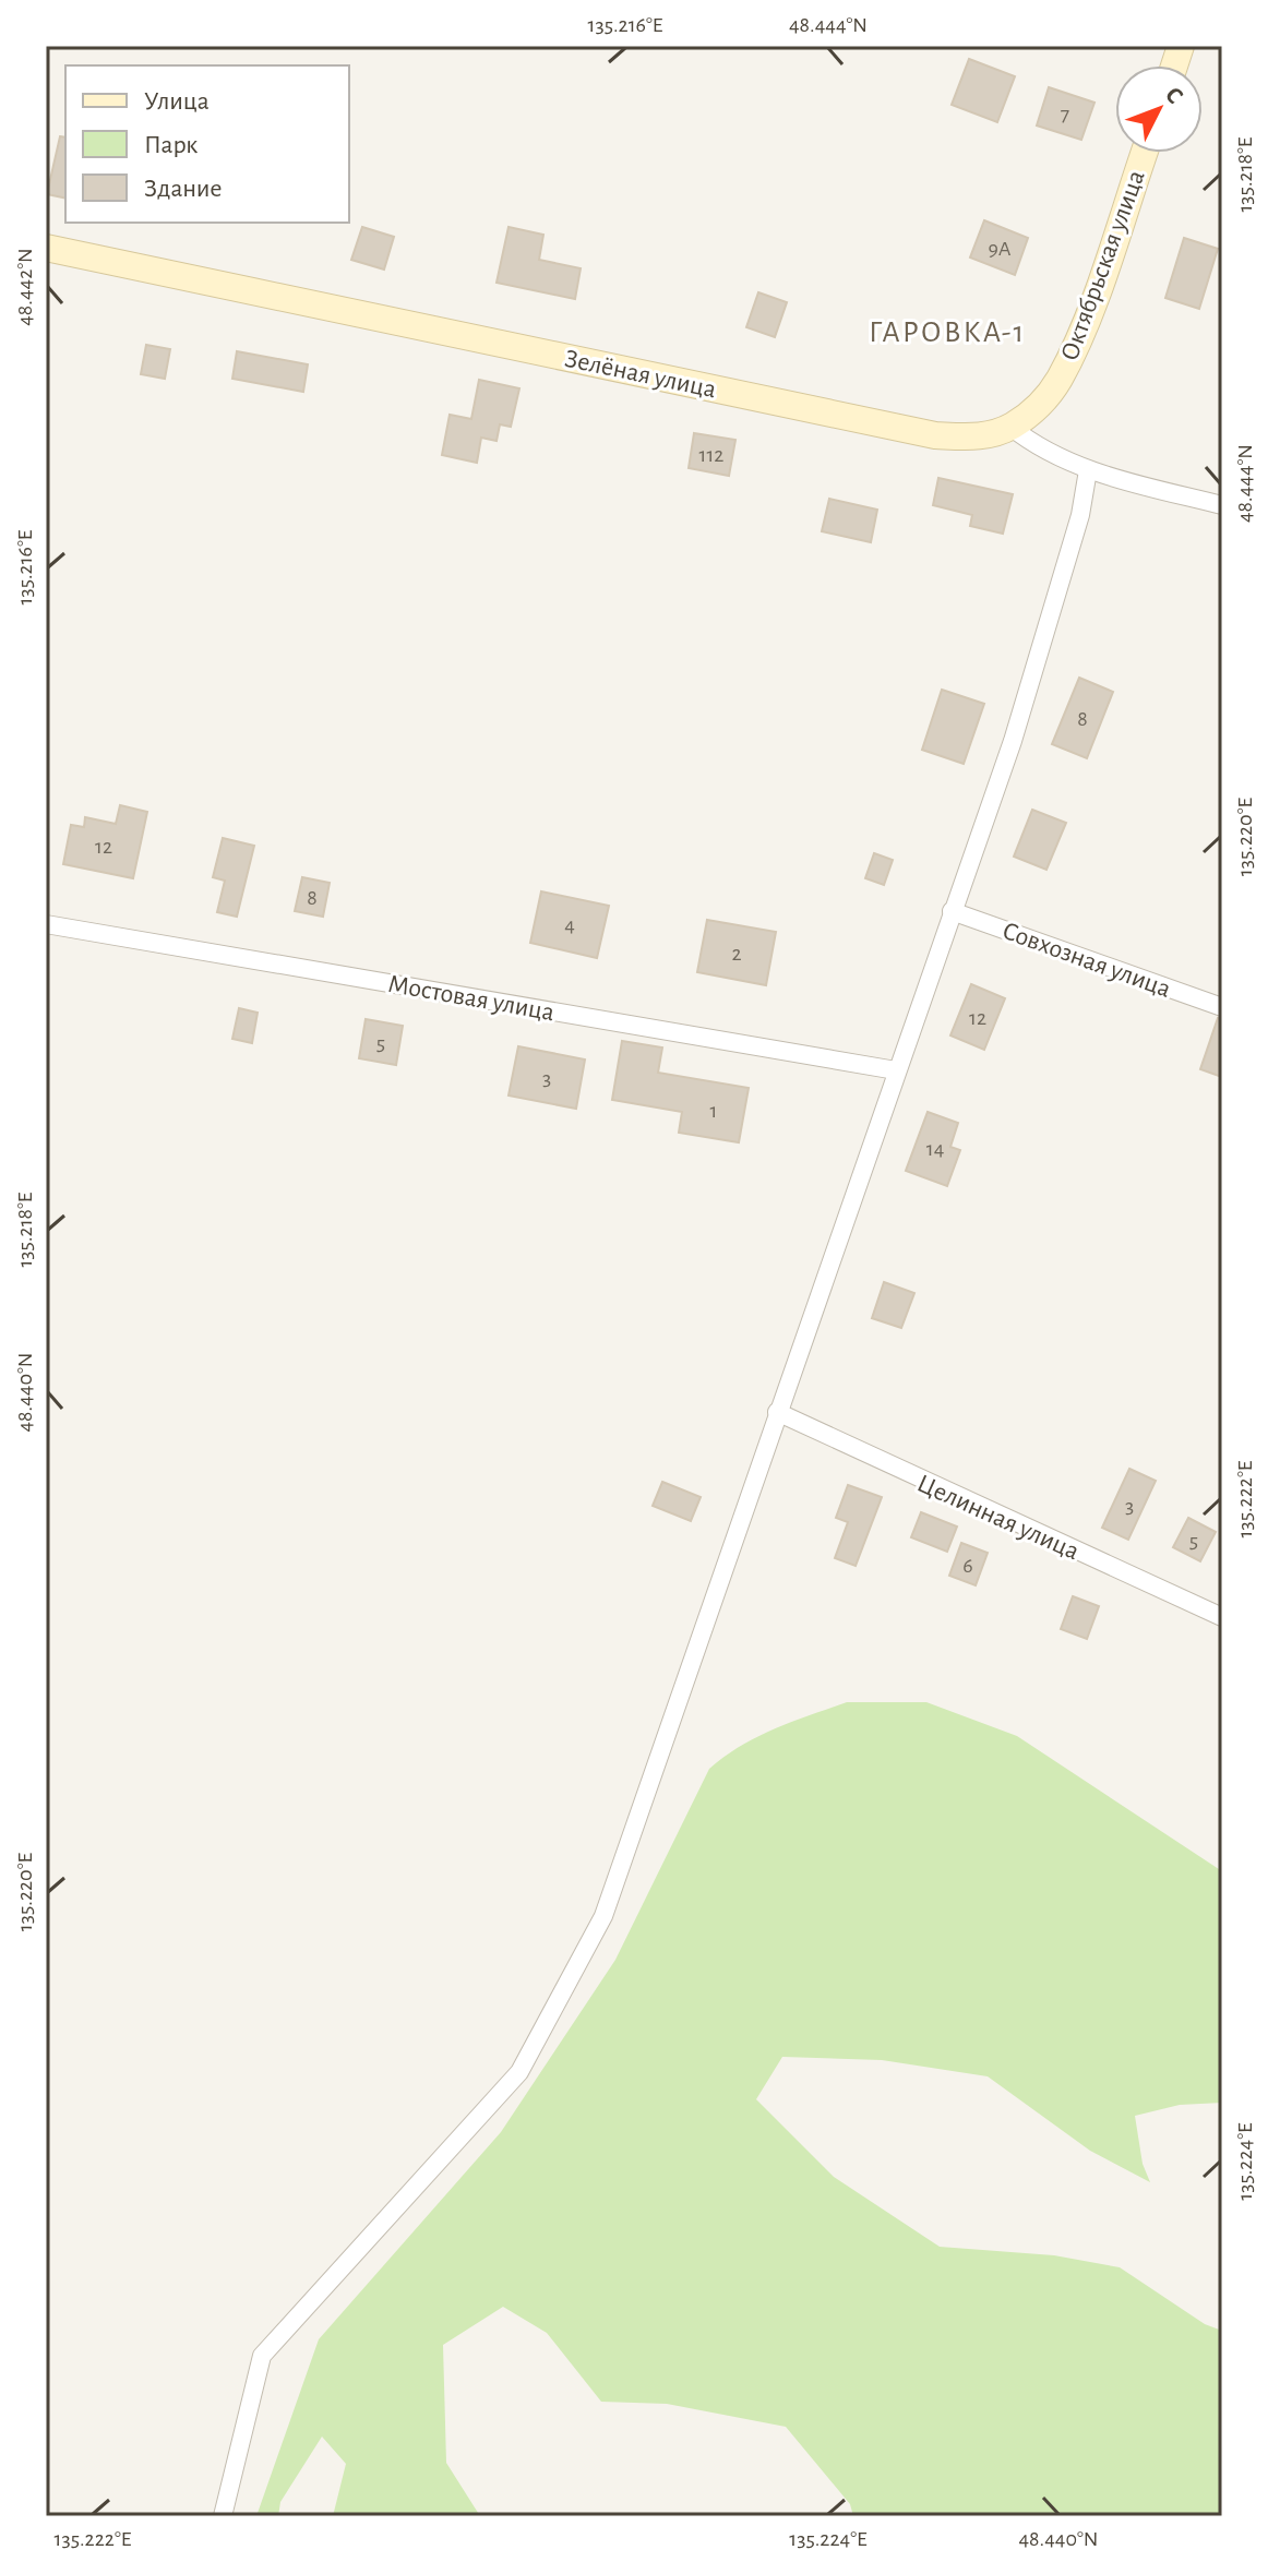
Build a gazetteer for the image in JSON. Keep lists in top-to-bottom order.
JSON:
{
  "streets": {
    "main road": ["Октябрьская улица", "Зелёная улица"],
    "street": ["Совхозная улица", "Мостовая улица", "Целинная улица"]
  },
  "crossings": [
    ["Октябрьская улица", "Зелёная улица"]
  ],
  "districts": ["ГАРОВКА-1"],
  "house_numbers": [
    "7",
    "9А",
    "112",
    "8",
    "12",
    "8",
    "4",
    "2",
    "12",
    "5",
    "3",
    "1",
    "14",
    "3",
    "5",
    "6"
  ],
  "legend": ["Улица", "Парк", "Здание"],
  "north": "top right",
  "coordinates": [
    "135.216°E",
    "48.444°N",
    "135.218°E",
    "48.442°N",
    "135.220°E",
    "48.440°N",
    "135.222°E",
    "135.224°E"
  ]
}
